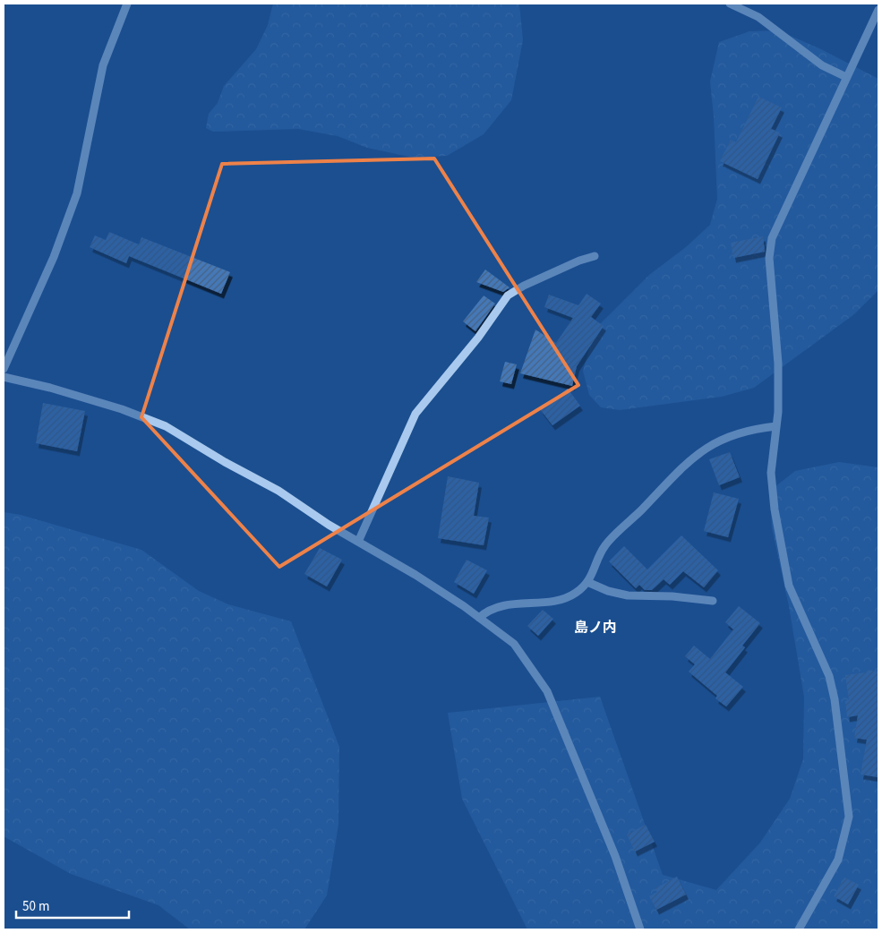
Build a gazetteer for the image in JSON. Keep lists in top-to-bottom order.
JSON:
{
  "districts": ["島ノ内"],
  "scale_bar": "50 m"
}
